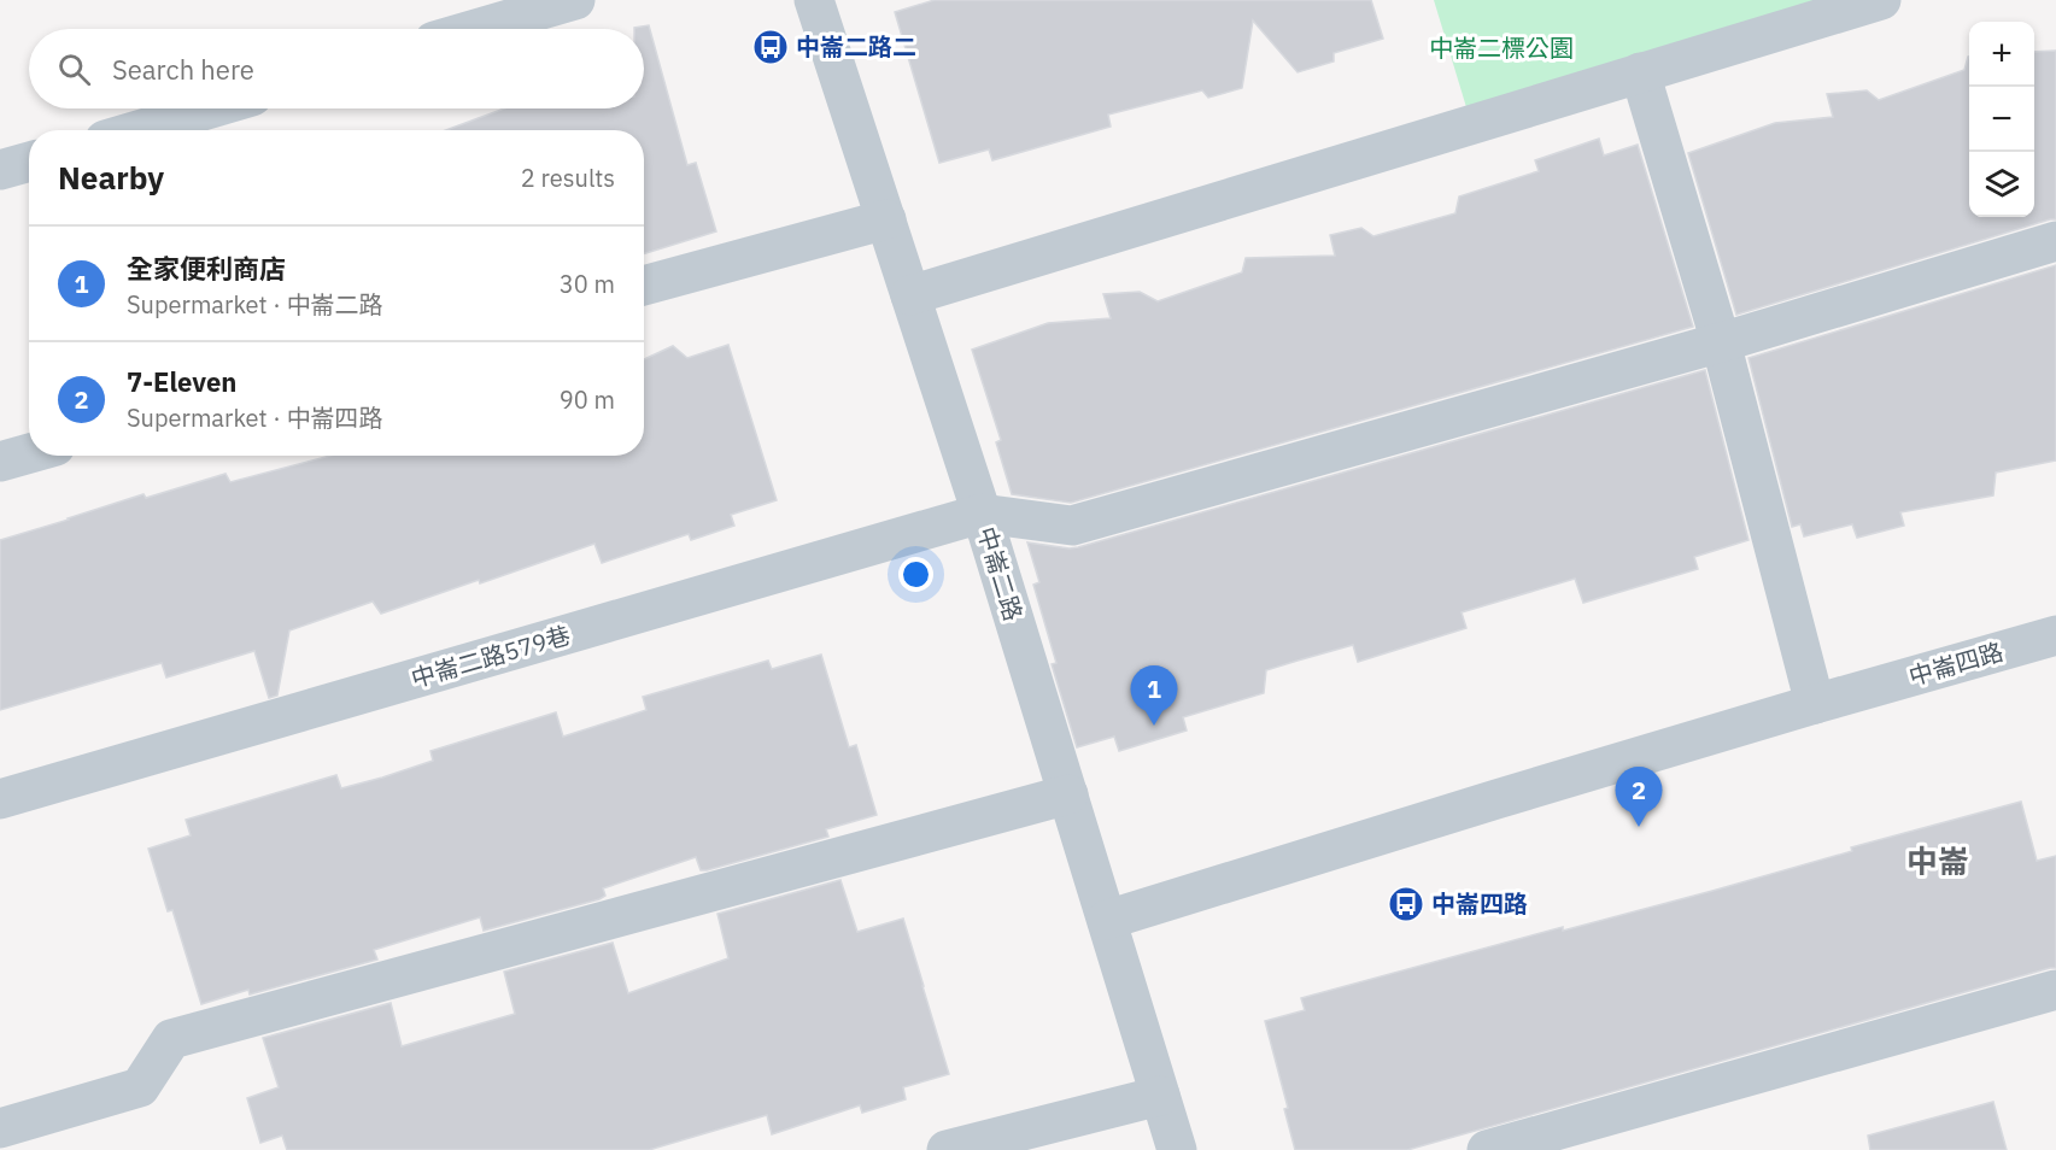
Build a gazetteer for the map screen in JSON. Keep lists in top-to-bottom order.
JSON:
{
  "streets": {
    "street": ["中崙二路", "中崙二路579巷", "中崙四路"]
  },
  "crossings": [
    ["中崙二路", "中崙二路579巷"],
    ["中崙二路", "中崙四路"]
  ],
  "districts": ["中崙"],
  "parks": ["中崙二標公園"],
  "places": {
    "bus stop": ["中崙二路二", "中崙四路"]
  },
  "page": {
    "map_buttons": ["+", "−"],
    "search": "Search here",
    "heading": ["Nearby", "2 results"],
    "list": [
      {
        "mark": "1",
        "name": "全家便利商店",
        "note": "Supermarket · 中崙二路",
        "value": "30 m"
      },
      {
        "mark": "2",
        "name": "7-Eleven",
        "note": "Supermarket · 中崙四路",
        "value": "90 m"
      }
    ],
    "pins": ["1", "2"]
  }
}
